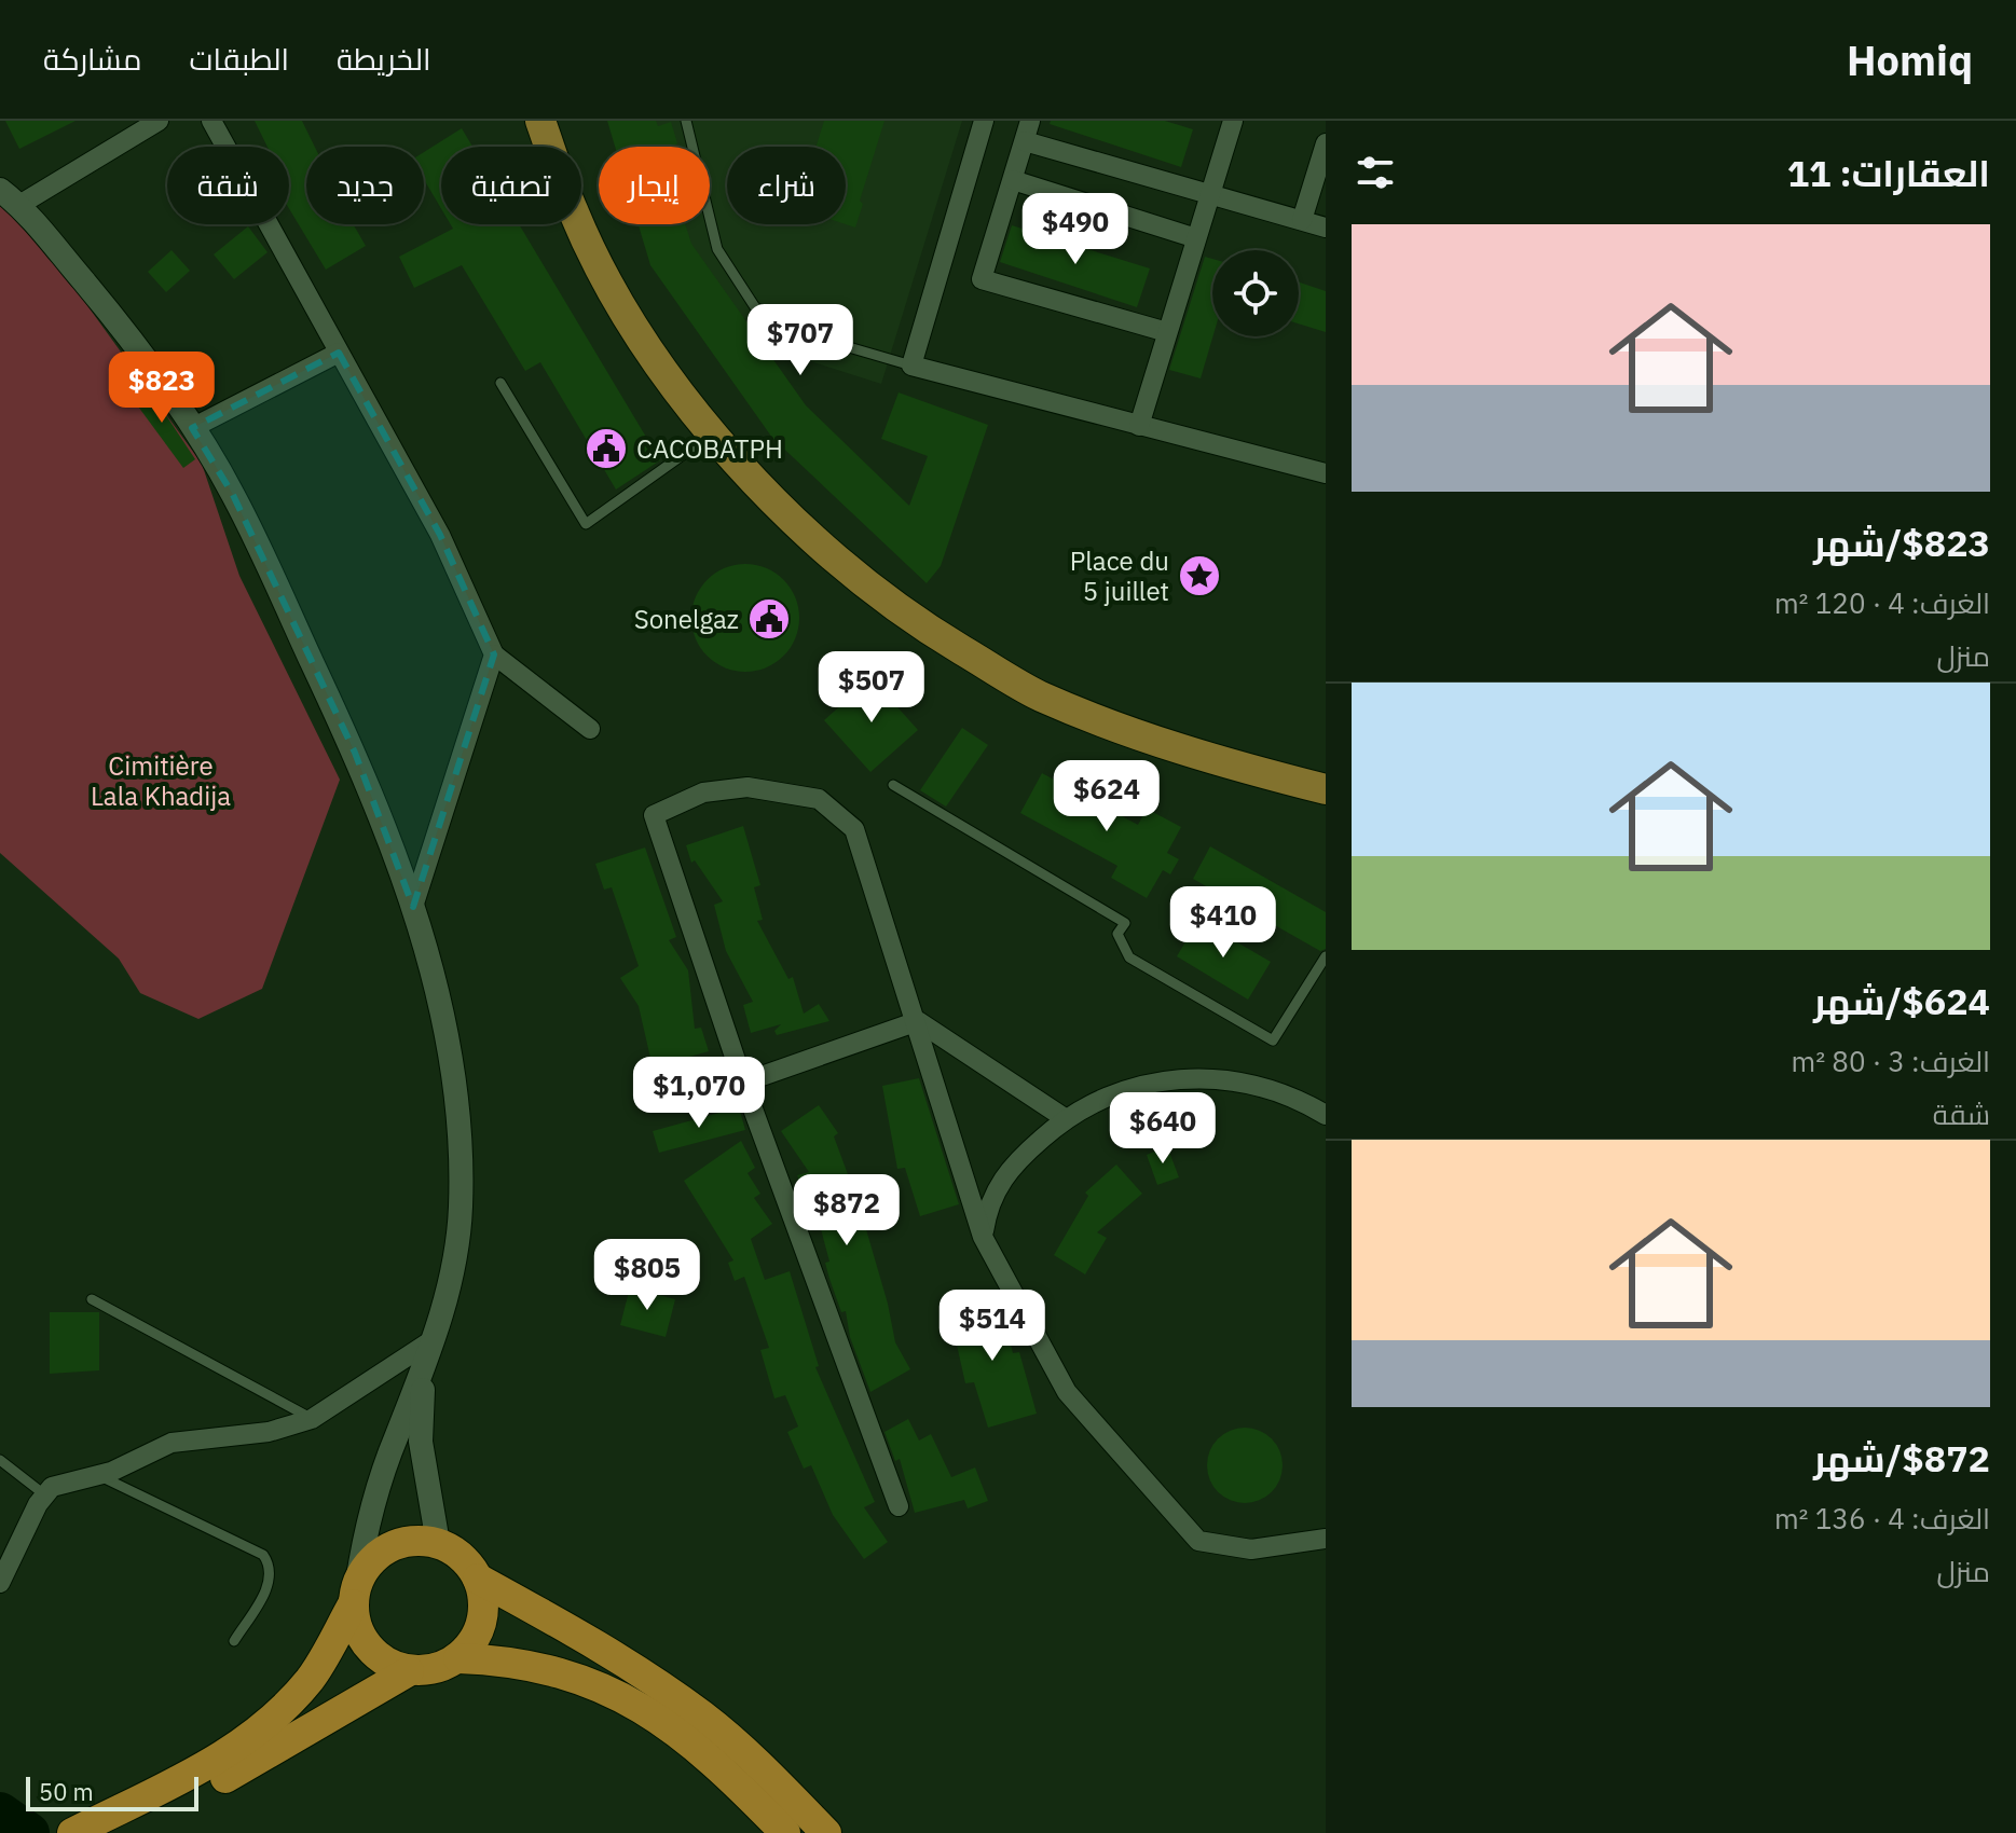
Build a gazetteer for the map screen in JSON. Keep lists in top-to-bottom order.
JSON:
{
  "parks": ["Cimitière Lala Khadija"],
  "places": {
    "public building": ["CACOBATPH", "Sonelgaz"],
    "place": ["Place du 5 juillet"]
  },
  "scale_bar": "50 m",
  "page": {
    "header": "Homiq",
    "nav": ["الخريطة", "الطبقات", "مشاركة"],
    "heading": "العقارات: 11",
    "chip": [
      "شراء",
      "إيجار",
      "تصفية",
      "جديد",
      "شقة"
    ],
    "price": [
      "$490",
      "$707",
      "$823",
      "$507",
      "$624",
      "$410",
      "$1,070",
      "$640",
      "$872",
      "$805",
      "$514"
    ],
    "list": [
      {
        "name": "$823/شهر",
        "note": "الغرف: 4 · 120 m² · منزل"
      },
      {
        "name": "$624/شهر",
        "note": "الغرف: 3 · 80 m² · شقة"
      },
      {
        "name": "$872/شهر",
        "note": "الغرف: 4 · 136 m² · منزل"
      }
    ],
    "scale": "50 m"
  }
}
